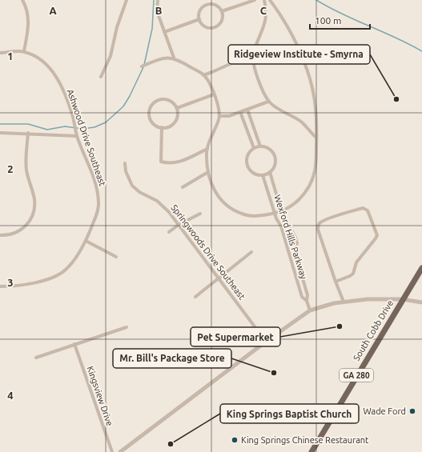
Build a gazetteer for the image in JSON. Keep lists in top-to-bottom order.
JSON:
{
  "streets": {
    "main road": ["South Cobb Drive", "GA 280"],
    "street": [
      "Ashwood Drive Southeast",
      "Wexford Hills Parkway",
      "Springwoods Drive Southeast",
      "Kingsview Drive"
    ]
  },
  "places": [
    "Ridgeview Institute - Smyrna",
    "Pet Supermarket",
    "Mr. Bill's Package Store",
    "Wade Ford",
    "King Springs Chinese Restaurant",
    "King Springs Baptist Church"
  ],
  "scale_bar": "100 m",
  "grid": {
    "columns": ["A", "B", "C"],
    "rows": [
      "1",
      "2",
      "3",
      "4"
    ]
  }
}
